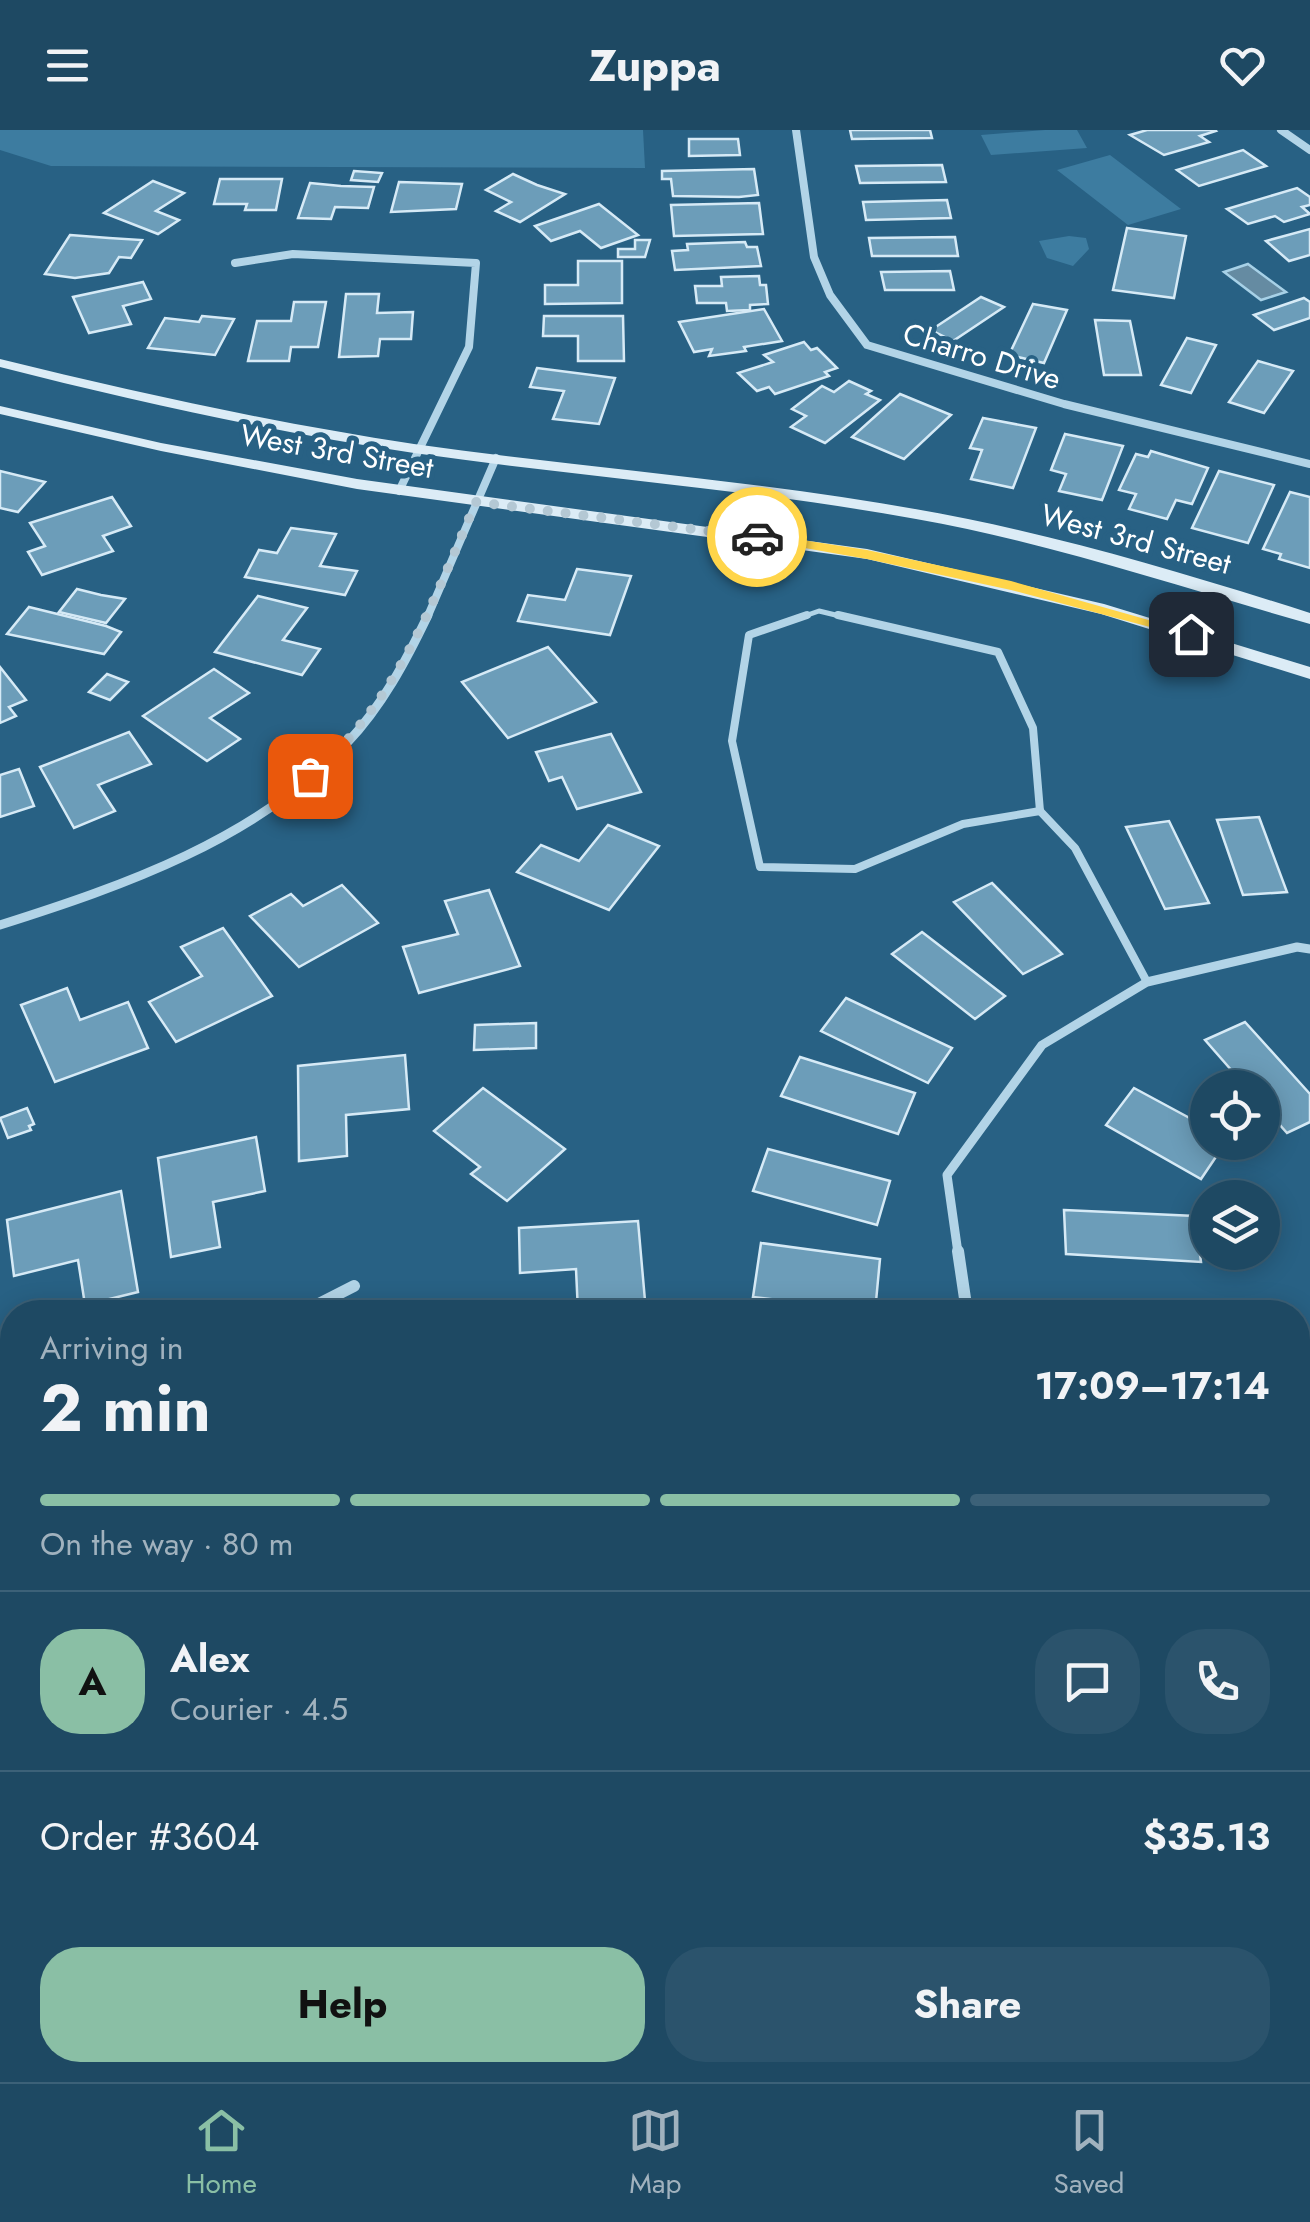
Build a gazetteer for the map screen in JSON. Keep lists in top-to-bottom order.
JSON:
{
  "streets": {
    "main road": ["West 3rd Street"],
    "street": ["Charro Drive"]
  },
  "page": {
    "header": "Zuppa",
    "heading": ["2 min", "Arriving in", "17:09–17:14"],
    "panel": [
      "Alex",
      "Courier · 4.5",
      "Order #3604",
      "$35.13"
    ],
    "bar": "On the way · 80 m",
    "round": "A",
    "buttons": ["Help", "Share"],
    "tabs": ["Home", "Map", "Saved"]
  }
}
